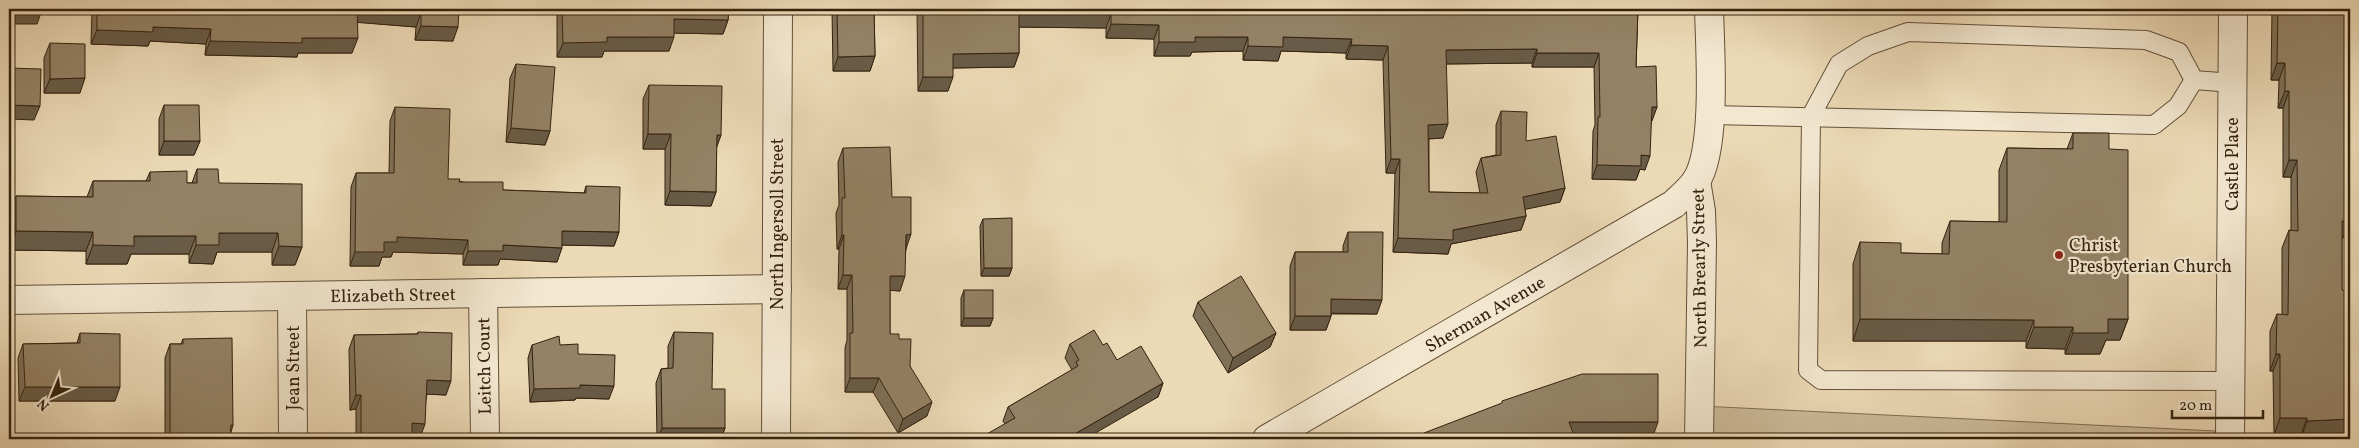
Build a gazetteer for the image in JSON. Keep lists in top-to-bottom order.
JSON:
{
  "streets": {
    "street": [
      "Castle Place",
      "North Ingersoll Street",
      "North Brearly Street",
      "Elizabeth Street",
      "Sherman Avenue",
      "Leitch Court",
      "Jean Street"
    ]
  },
  "crossings": [
    ["North Ingersoll Street", "Elizabeth Street"],
    ["North Brearly Street", "Sherman Avenue"],
    ["Elizabeth Street", "Leitch Court"],
    ["Elizabeth Street", "Jean Street"]
  ],
  "places": ["Christ Presbyterian Church"],
  "scale_bar": "20 m",
  "north": "bottom left"
}
